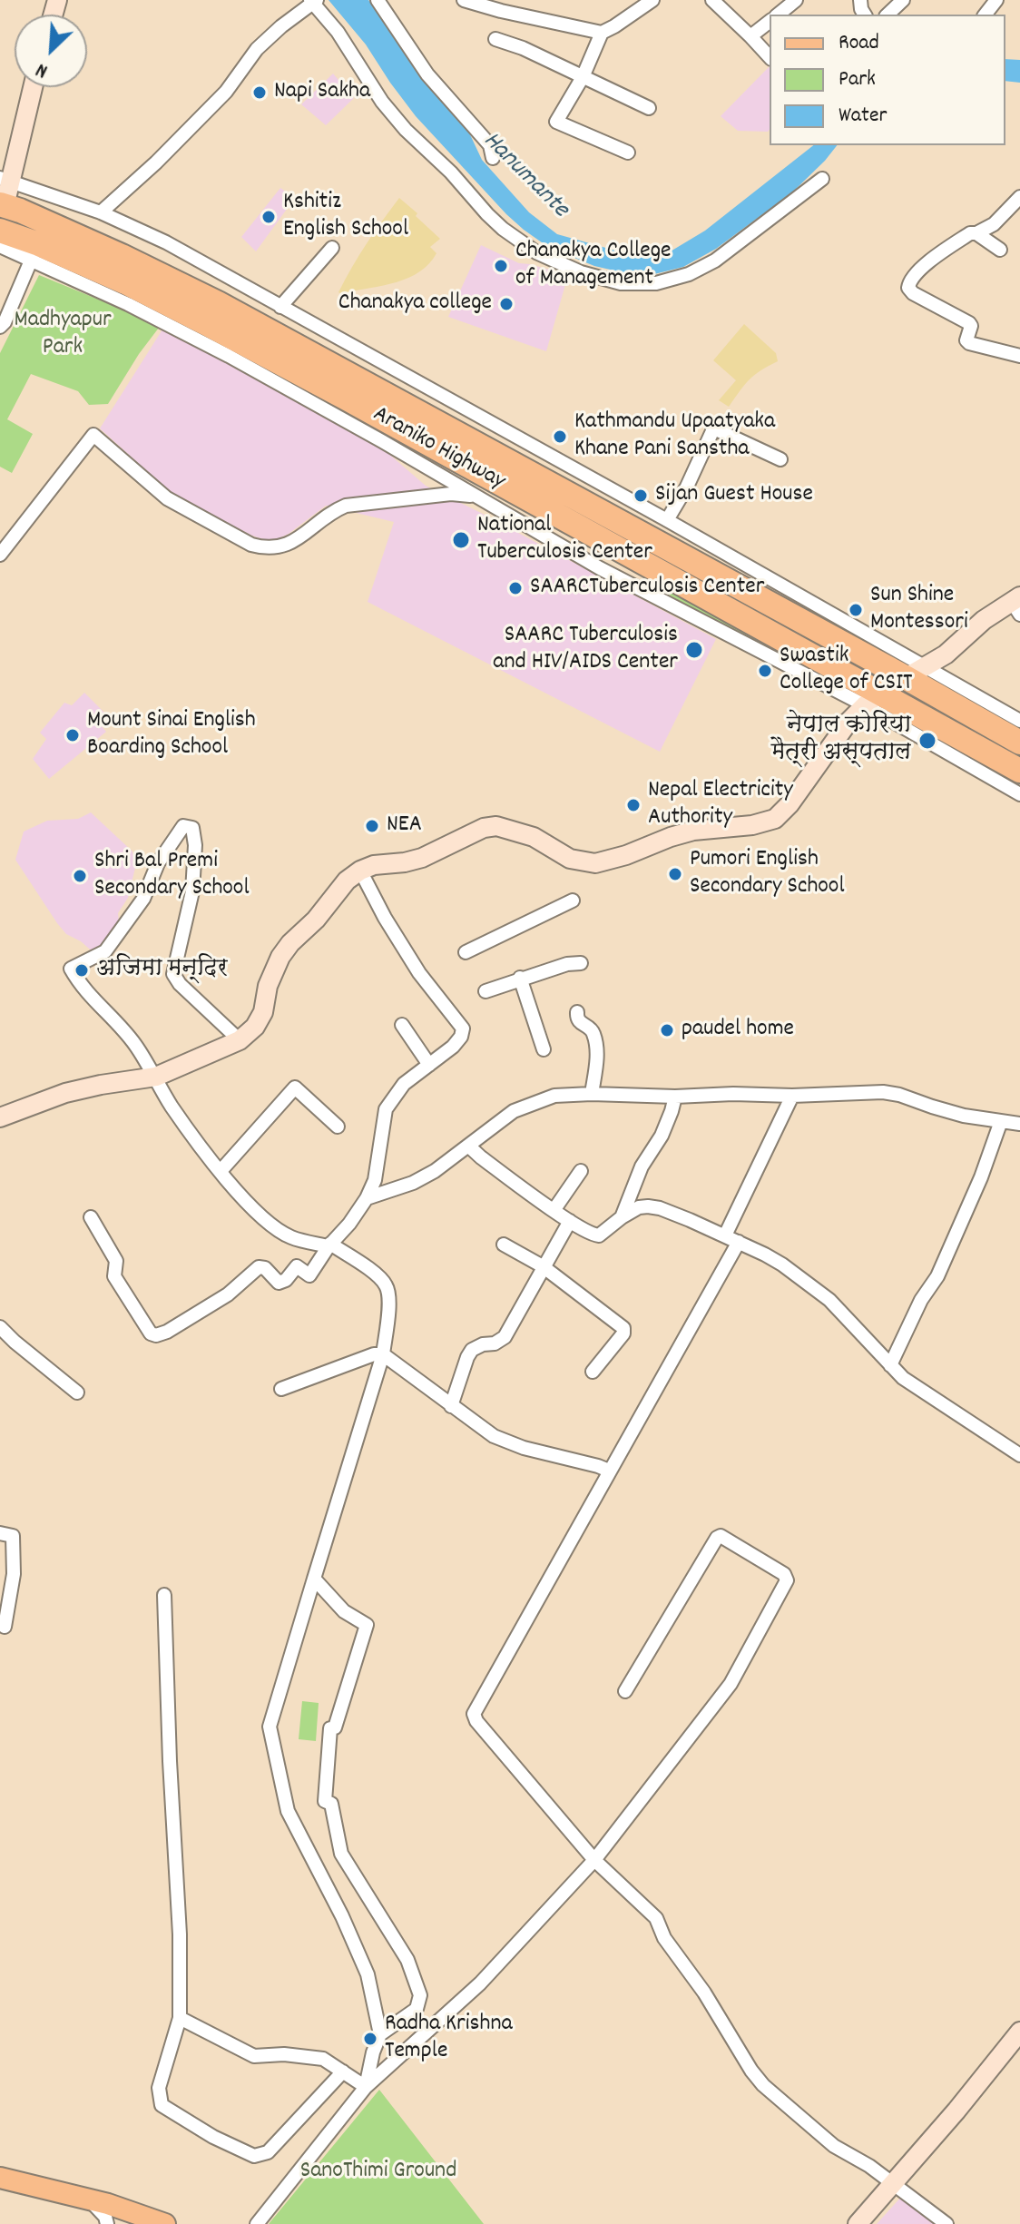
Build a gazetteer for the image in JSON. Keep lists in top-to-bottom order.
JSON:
{
  "streets": {
    "highway": ["Araniko Highway"]
  },
  "water": ["Hanumante"],
  "parks": ["Madhyapur Park", "SanoThimi Ground"],
  "places": [
    "Napi Sakha",
    "Kshitiz English School",
    "Chanakya College of Management",
    "Chanakya college",
    "Kathmandu Upaatyaka Khane Pani Sanstha",
    "Sijan Guest House",
    "National Tuberculosis Center",
    "SAARCTuberculosis Center",
    "Sun Shine Montessori",
    "SAARC Tuberculosis and HIV/AIDS Center",
    "Swastik College of CSIT",
    "Mount Sinai English Boarding School",
    "नेपाल कोरिया मैत्री अस्पताल",
    "Nepal Electricity Authority",
    "NEA",
    "Pumori English Secondary School",
    "Shri Bal Premi Secondary School",
    "अजिमा मन्दिर",
    "paudel home",
    "Radha Krishna Temple"
  ],
  "legend": ["Road", "Park", "Water"],
  "north": "bottom left"
}
